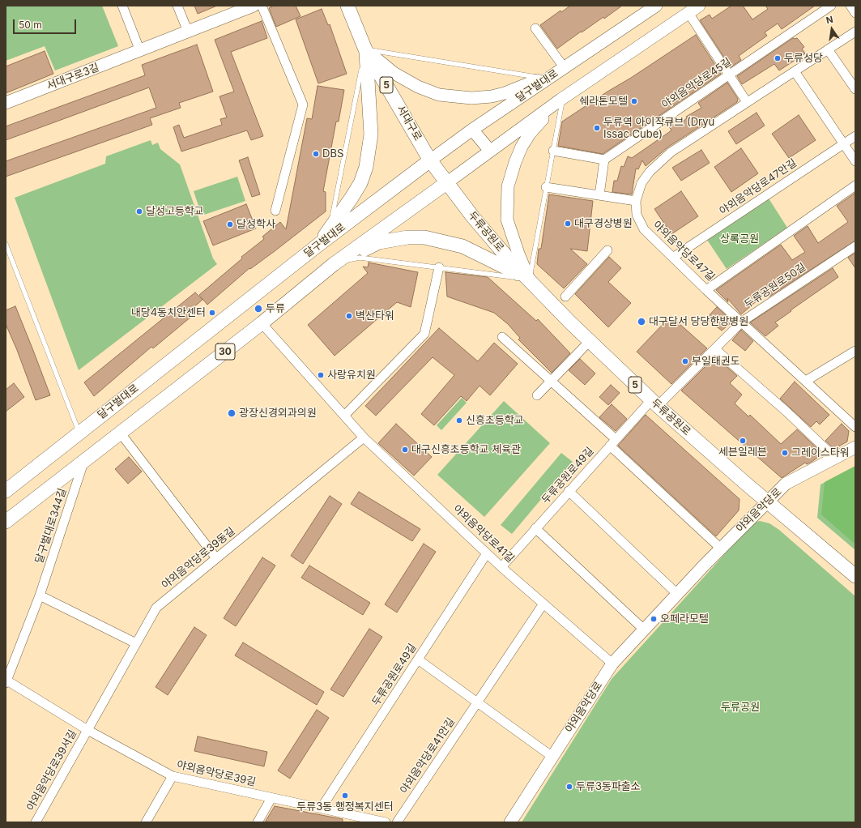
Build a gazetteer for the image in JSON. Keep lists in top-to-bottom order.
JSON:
{
  "streets": {
    "main road": [
      "서대구로3길",
      "5",
      "달구벌대로",
      "서대구로",
      "두류공원로",
      "30",
      "야외음악당로"
    ],
    "street": [
      "야외음악당로45길",
      "야외음악당로47안길",
      "야외음악당로47길",
      "두류공원로50길",
      "두류공원로49길",
      "달구벌대로344길",
      "야외음악당로41길",
      "야외음악당로39동길",
      "야외음악당로41안길",
      "야외음악당로39서길",
      "야외음악당로39길"
    ]
  },
  "crossings": [
    ["달구벌대로", "서대구로"],
    ["달구벌대로", "두류공원로"],
    ["서대구로", "두류공원로"],
    ["야외음악당로47안길", "야외음악당로47길"],
    ["두류공원로", "두류공원로50길"],
    ["두류공원로", "30"],
    ["두류공원로", "두류공원로49길"],
    ["두류공원로", "야외음악당로"],
    ["야외음악당로47길", "두류공원로50길"],
    ["두류공원로50길", "두류공원로49길"],
    ["30", "달구벌대로344길"],
    ["30", "야외음악당로41길"],
    ["두류공원로49길", "야외음악당로41길"],
    ["두류공원로49길", "야외음악당로39길"],
    ["야외음악당로", "야외음악당로41길"],
    ["달구벌대로344길", "야외음악당로39길"],
    ["야외음악당로41길", "야외음악당로39동길"],
    ["야외음악당로41길", "야외음악당로41안길"],
    ["야외음악당로39동길", "야외음악당로39서길"],
    ["야외음악당로39동길", "야외음악당로39길"],
    ["야외음악당로39서길", "야외음악당로39길"]
  ],
  "parks": ["상록공원", "두류공원"],
  "places": [
    "두류성당",
    "쉐라톤모텔",
    "두류역 아이작큐브 (Dryu Issac Cube)",
    "DBS",
    "달성고등학교",
    "대구경상병원",
    "달성학사",
    "두류",
    "내당4동치안센터",
    "벽산타워",
    "대구달서 당당한방병원",
    "부일태권도",
    "사랑유치원",
    "광장신경외과의원",
    "신흥초등학교",
    "세븐일레븐",
    "대구신흥초등학교 체육관",
    "그레이스타워",
    "오페라모텔",
    "두류3동파출소",
    "두류3동 행정복지센터"
  ],
  "scale_bar": "50 m",
  "north": "top"
}
